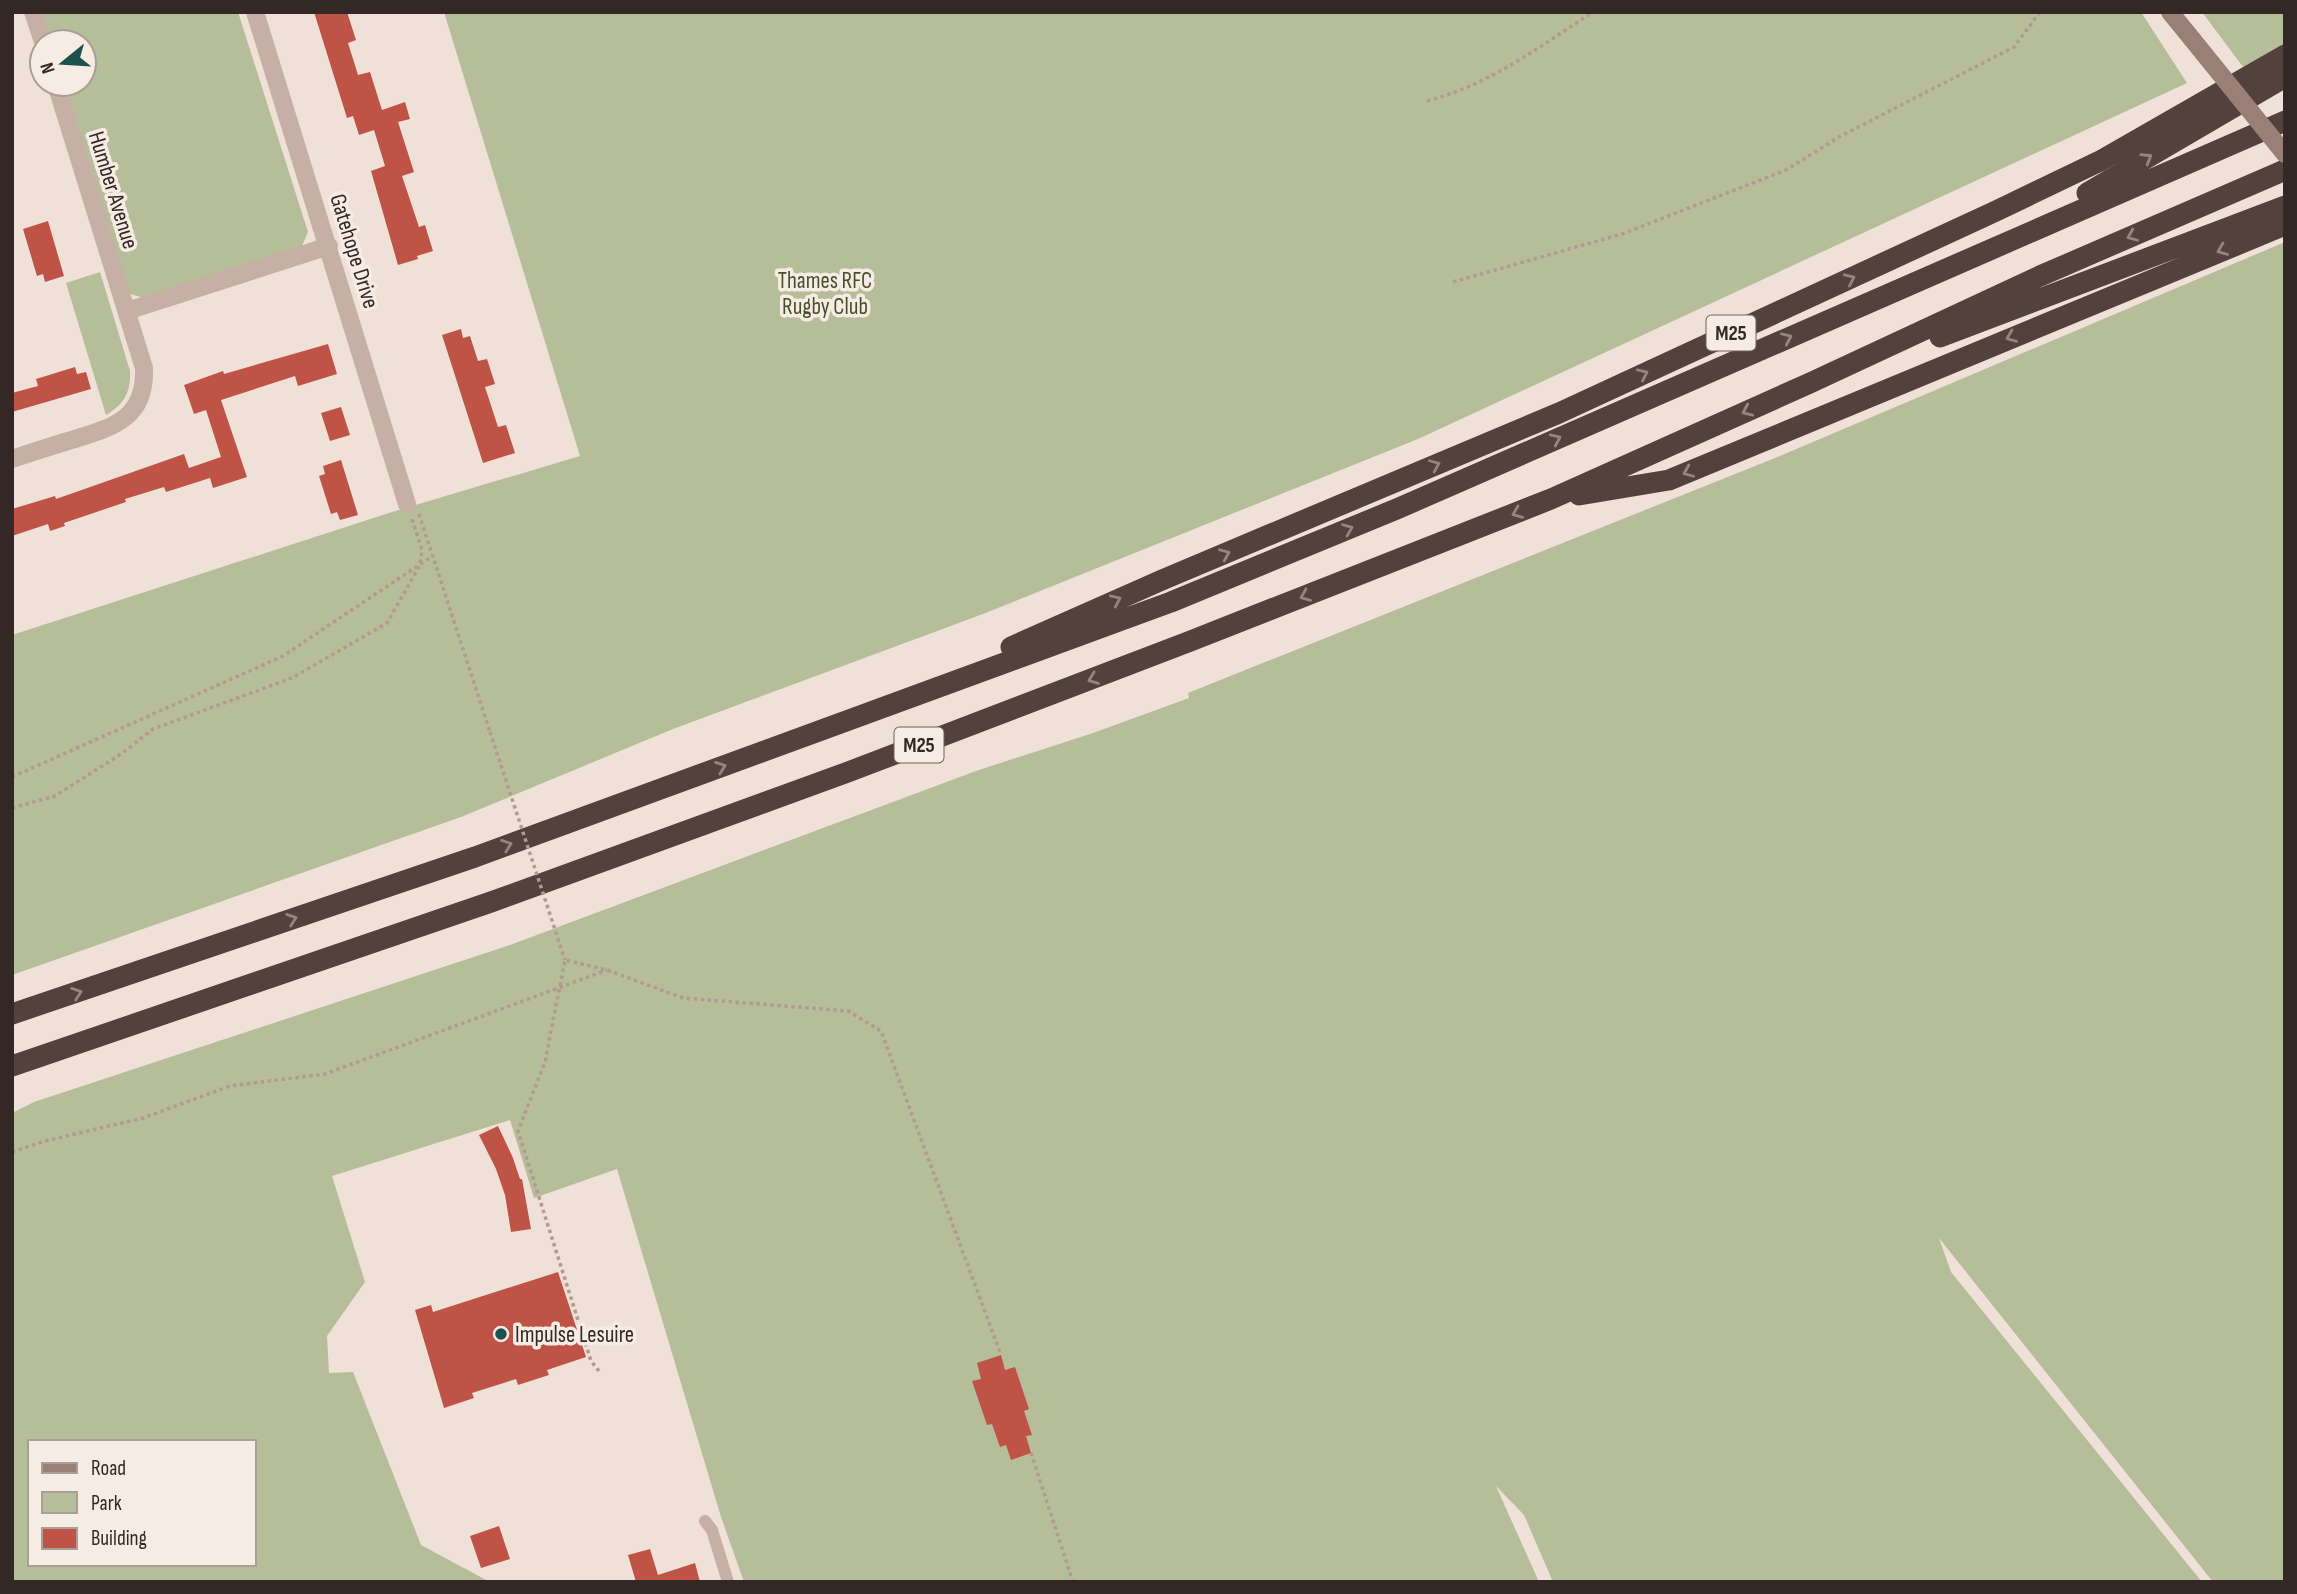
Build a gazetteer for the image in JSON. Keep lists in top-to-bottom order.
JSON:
{
  "streets": {
    "highway": ["M25"],
    "street": ["Humber Avenue", "Gatehope Drive"]
  },
  "parks": ["Thames RFC Rugby Club"],
  "places": ["Impulse Lesuire"],
  "legend": ["Road", "Park", "Building"],
  "north": "left"
}
